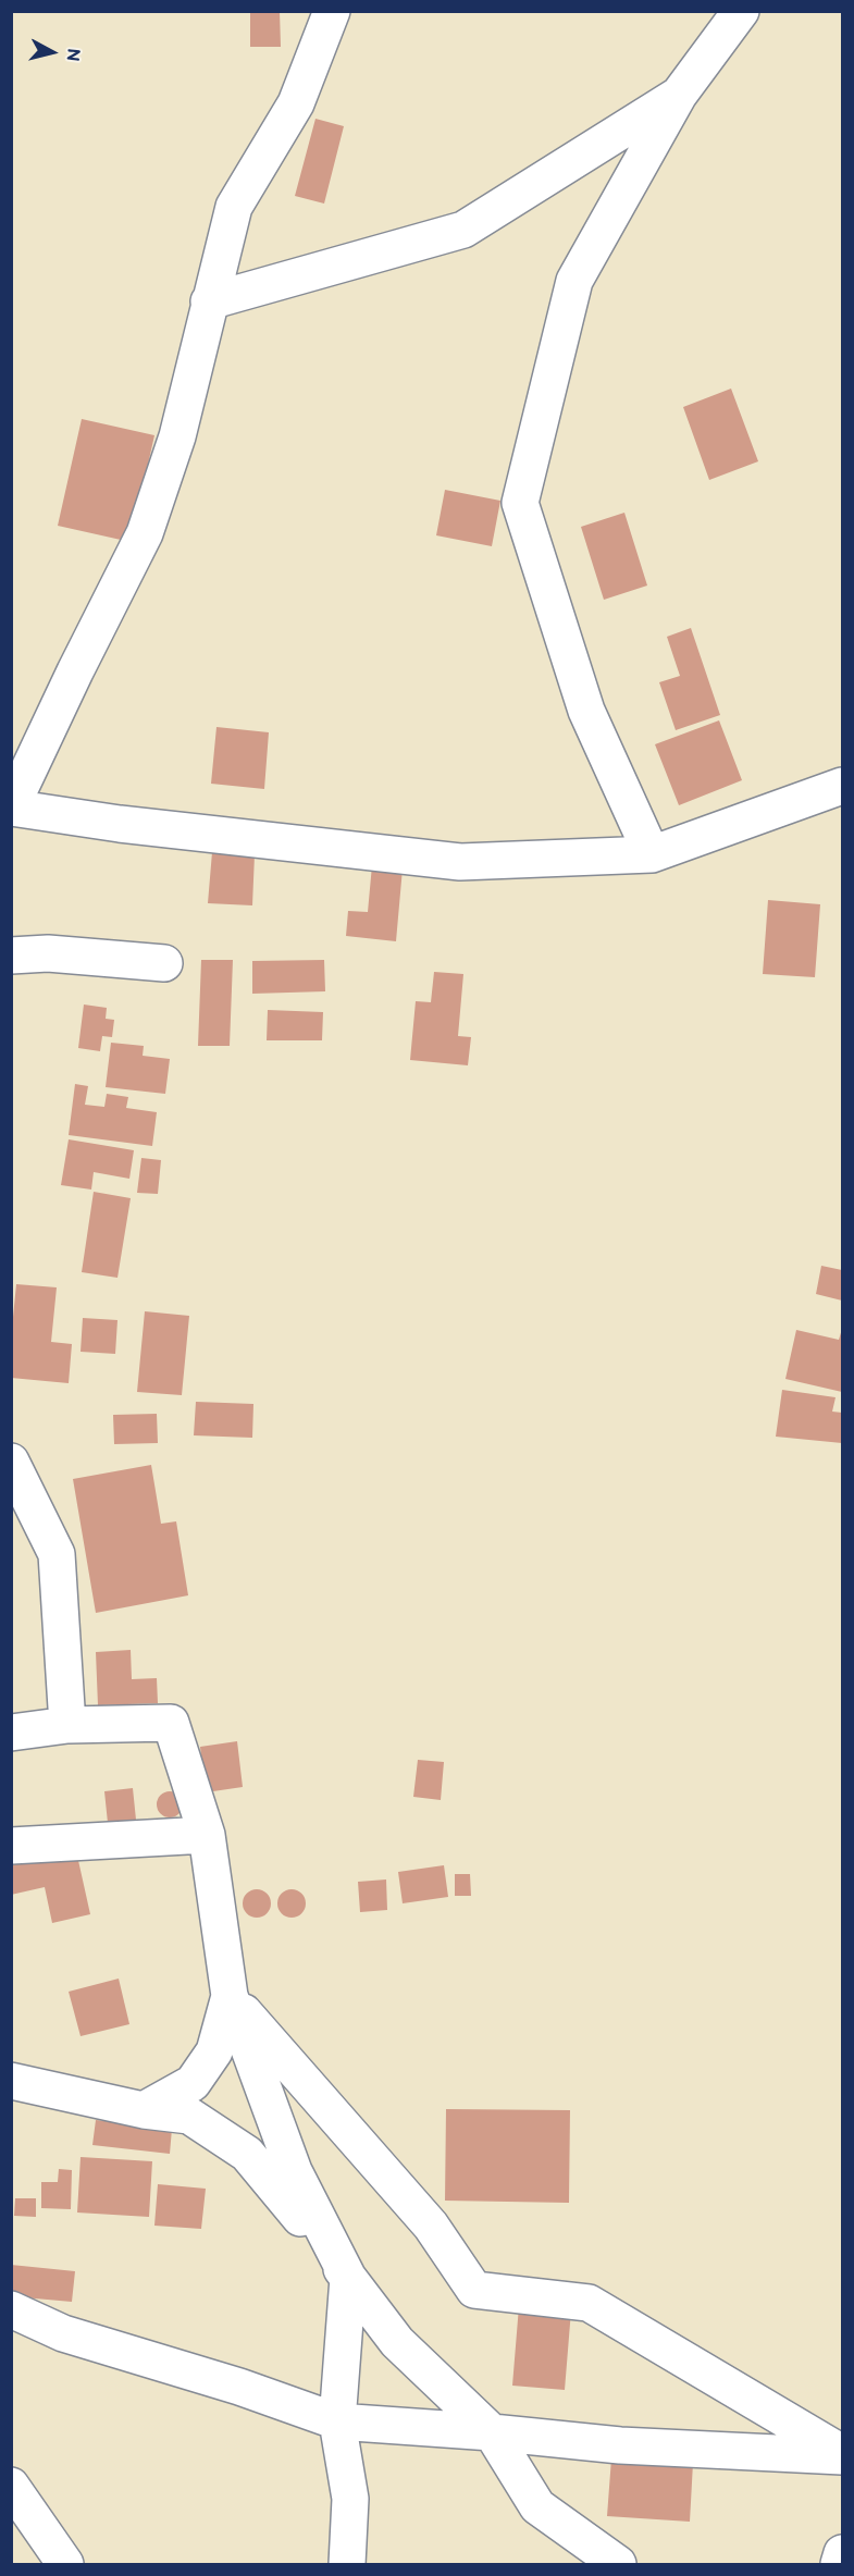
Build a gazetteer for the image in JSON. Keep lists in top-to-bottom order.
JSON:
{
  "north": "right"
}
